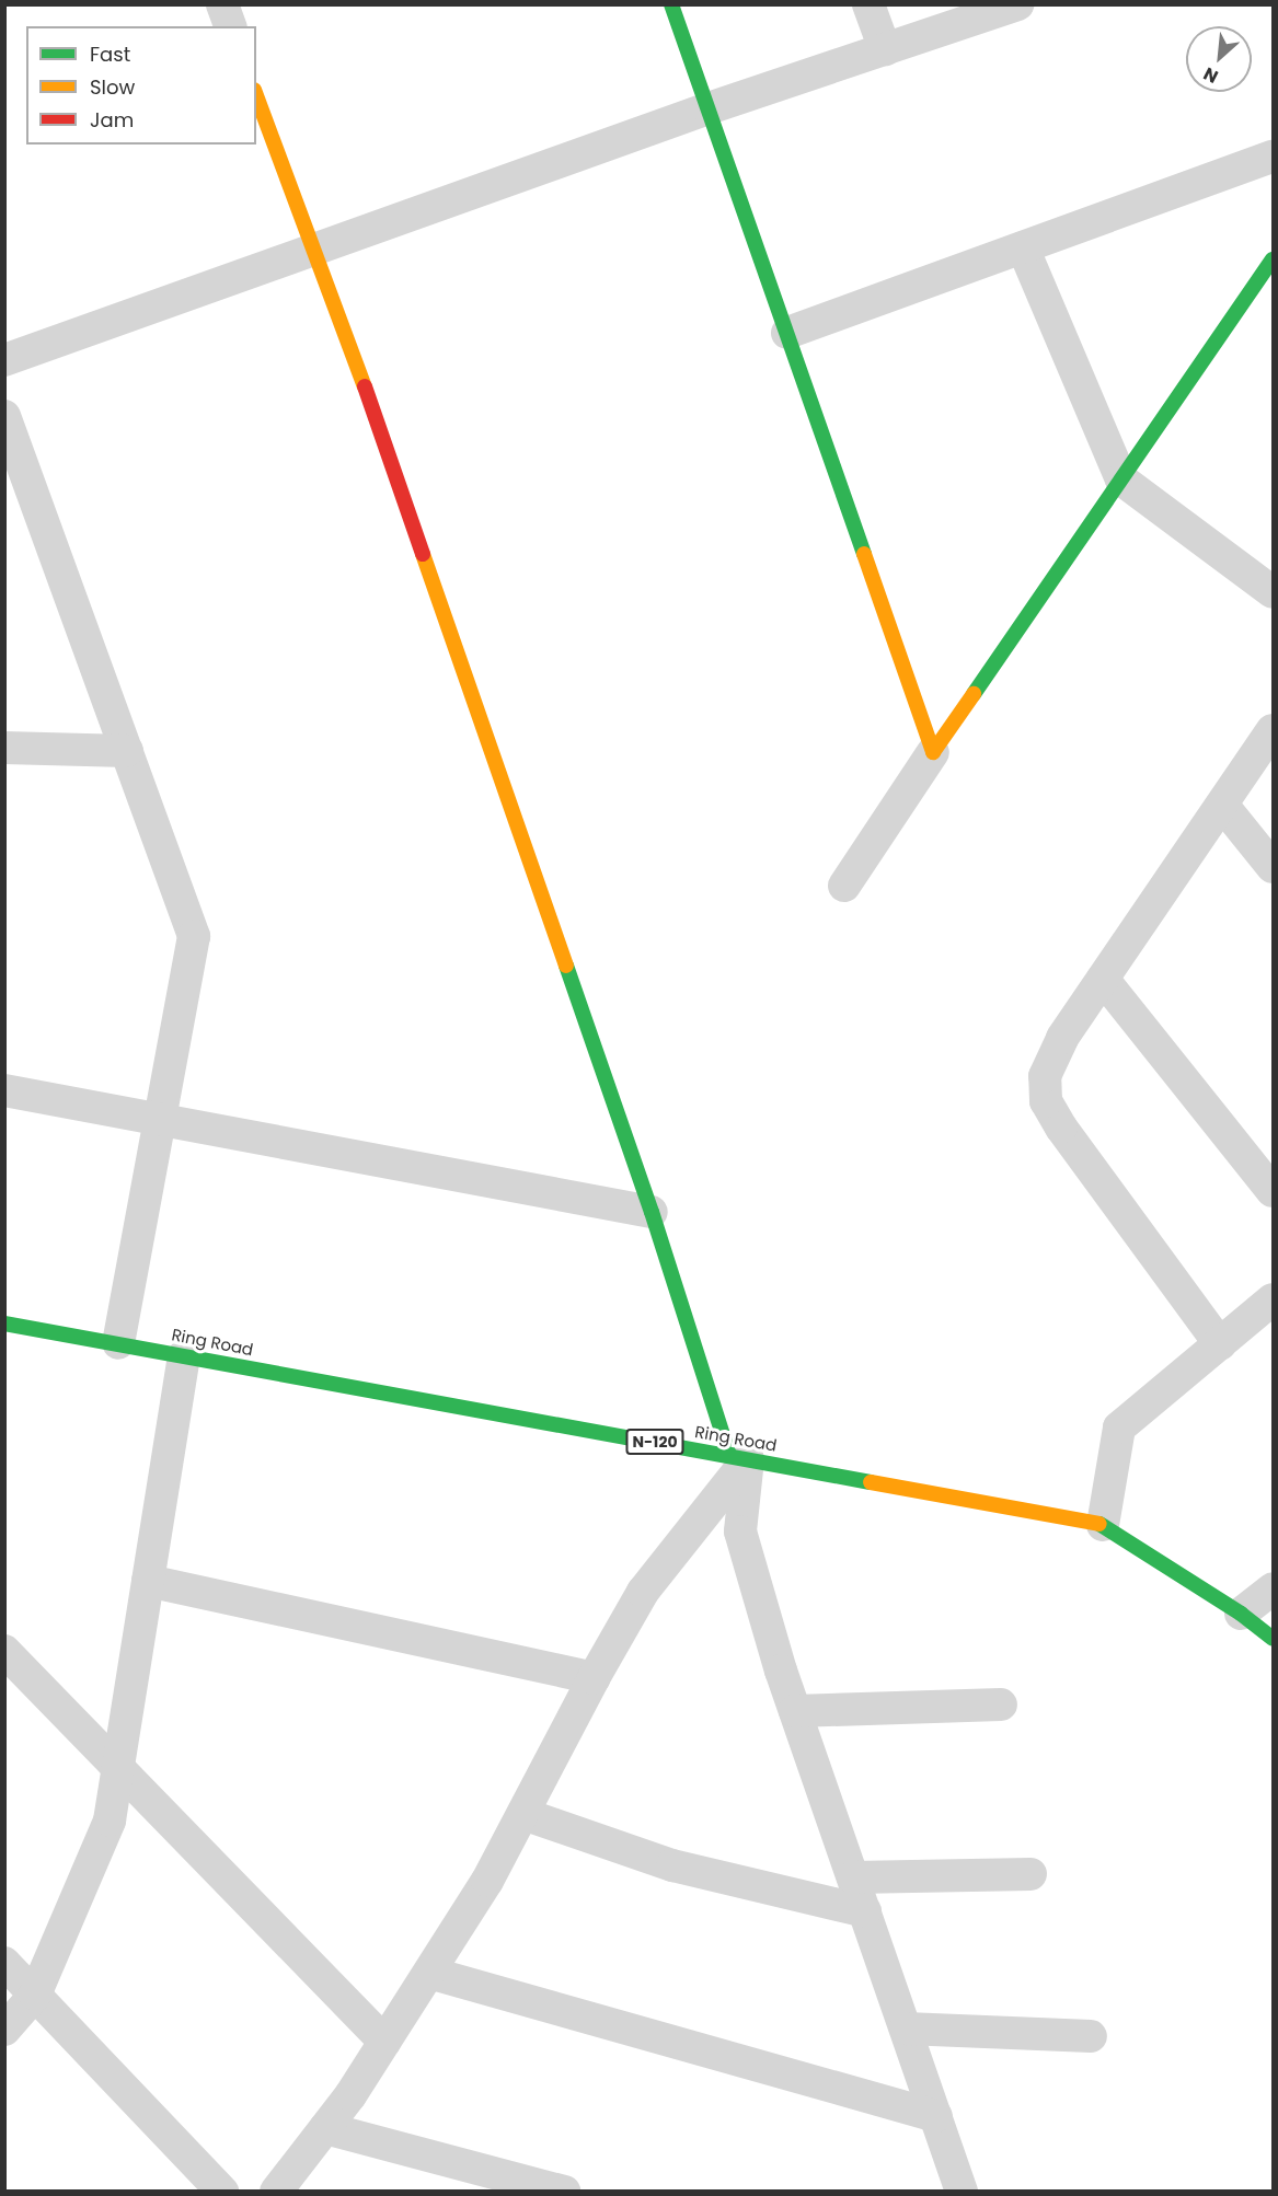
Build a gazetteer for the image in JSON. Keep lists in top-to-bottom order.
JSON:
{
  "streets": {
    "main road": ["Ring Road", "N-120"]
  },
  "legend": ["Fast", "Slow", "Jam"],
  "north": "bottom left"
}
